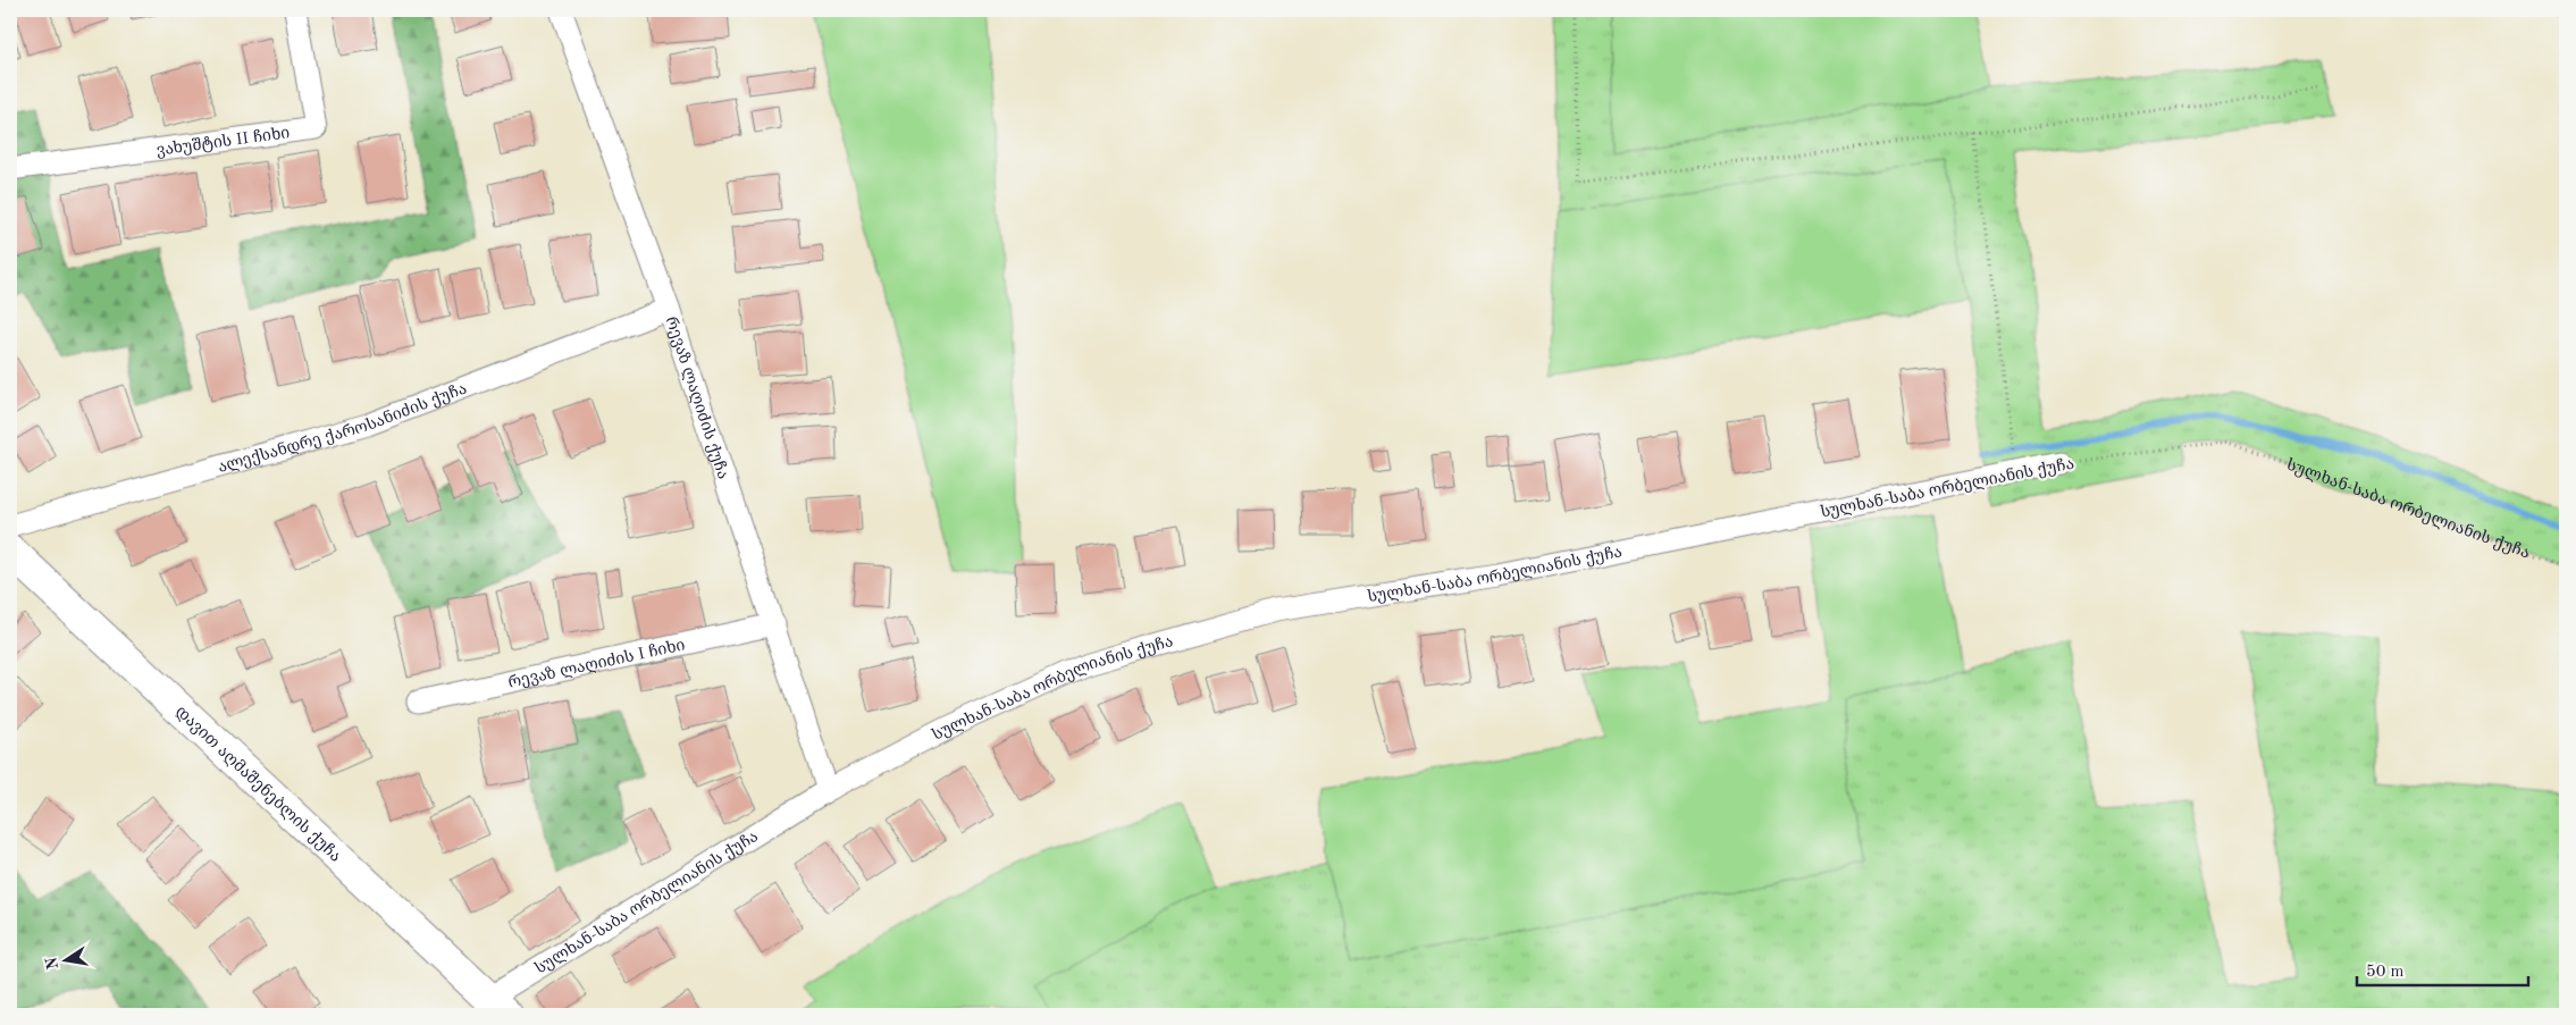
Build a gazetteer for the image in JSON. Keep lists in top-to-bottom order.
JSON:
{
  "streets": {
    "main road": ["დავით აღმაშენებლის ქუჩა"],
    "street": [
      "ვახუშტის II ჩიხი",
      "რევაზ ლაღიძის ქუჩა",
      "ალექსანდრე ქაროსანიძის ქუჩა",
      "სულხან-საბა ორბელიანის ქუჩა",
      "რევაზ ლაღიძის I ჩიხი"
    ]
  },
  "crossings": [
    ["რევაზ ლაღიძის ქუჩა", "ალექსანდრე ქაროსანიძის ქუჩა"],
    ["რევაზ ლაღიძის ქუჩა", "სულხან-საბა ორბელიანის ქუჩა"],
    ["რევაზ ლაღიძის ქუჩა", "რევაზ ლაღიძის I ჩიხი"],
    ["სულხან-საბა ორბელიანის ქუჩა", "დავით აღმაშენებლის ქუჩა"]
  ],
  "scale_bar": "50 m",
  "north": "left"
}
